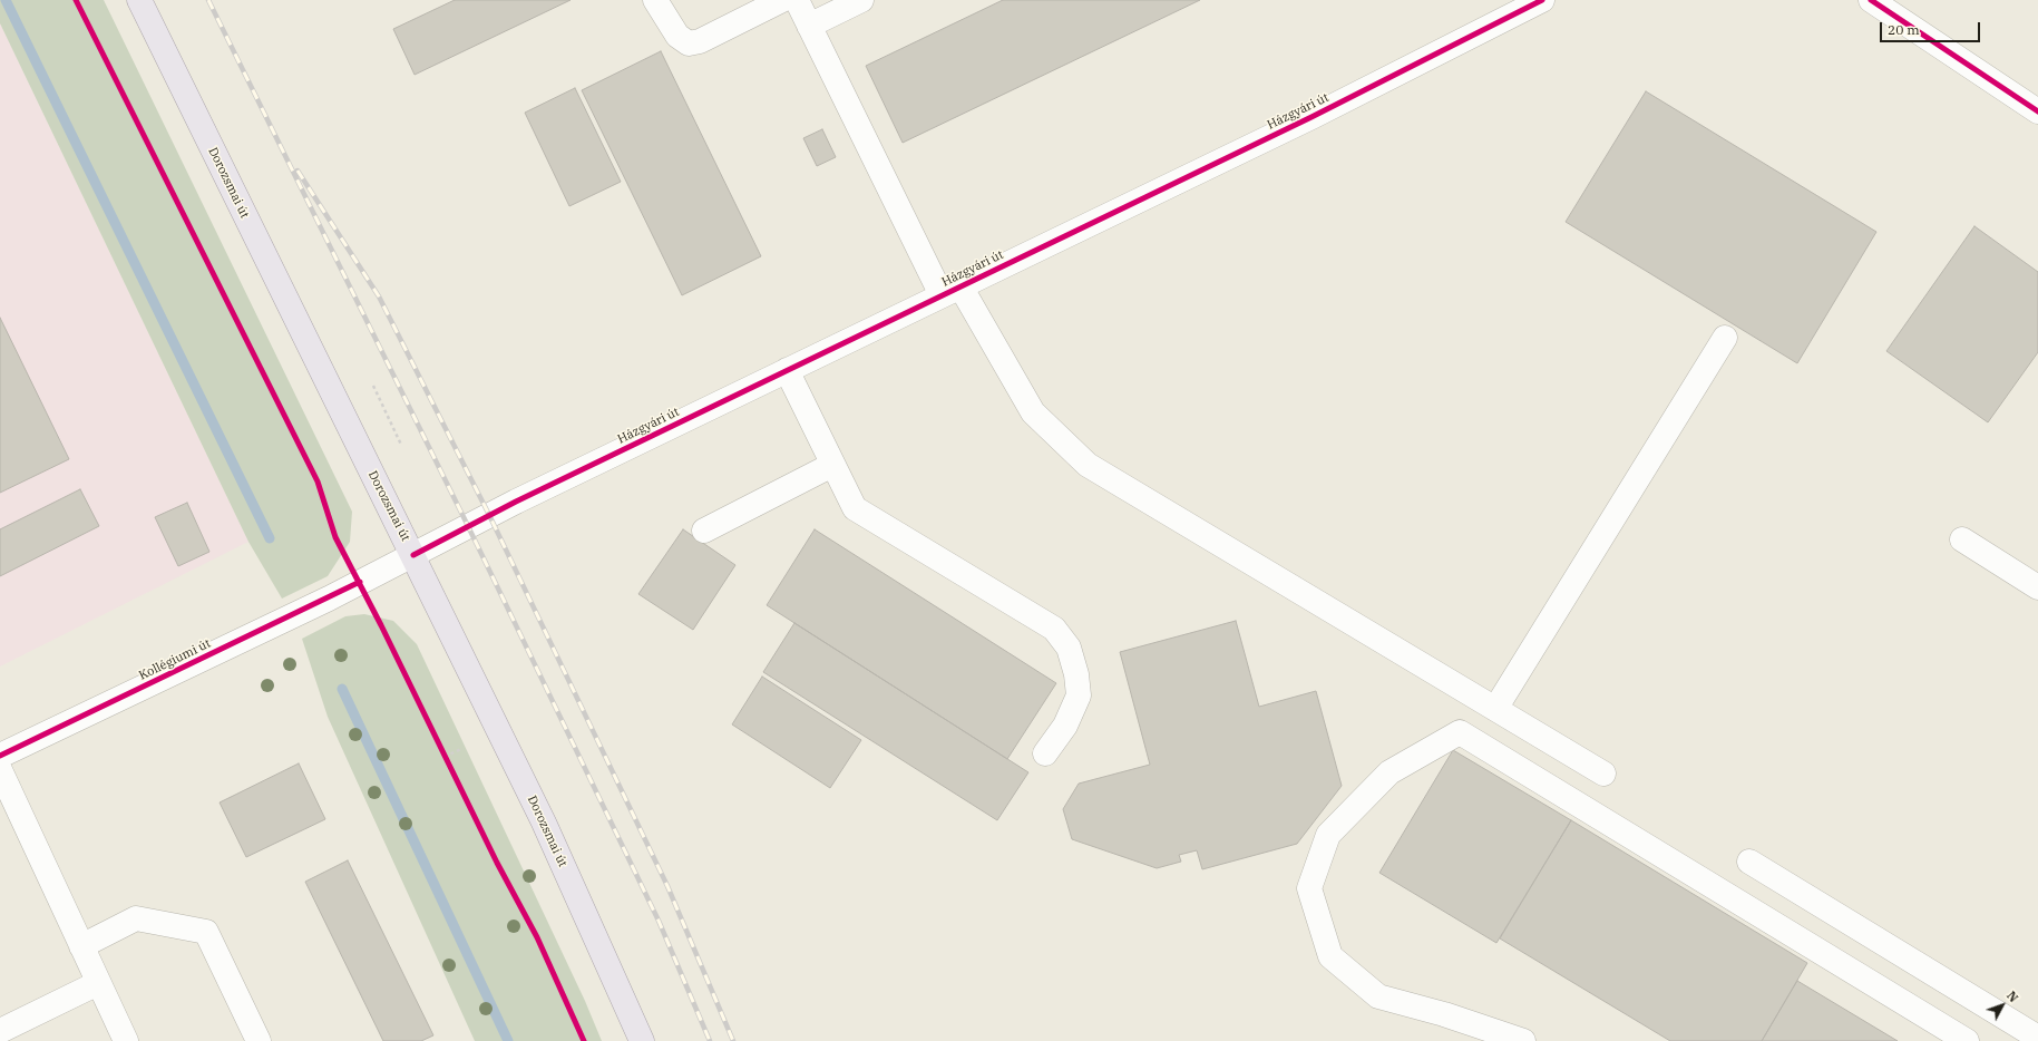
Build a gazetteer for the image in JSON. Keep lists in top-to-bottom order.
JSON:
{
  "streets": {
    "main road": ["Dorozsmai út"],
    "street": ["Házgyári út", "Kollégiumi út"]
  },
  "crossings": [
    ["Házgyári út", "Dorozsmai út"],
    ["Házgyári út", "Kollégiumi út"],
    ["Dorozsmai út", "Kollégiumi út"]
  ],
  "scale_bar": "20 m",
  "north": "top right"
}
